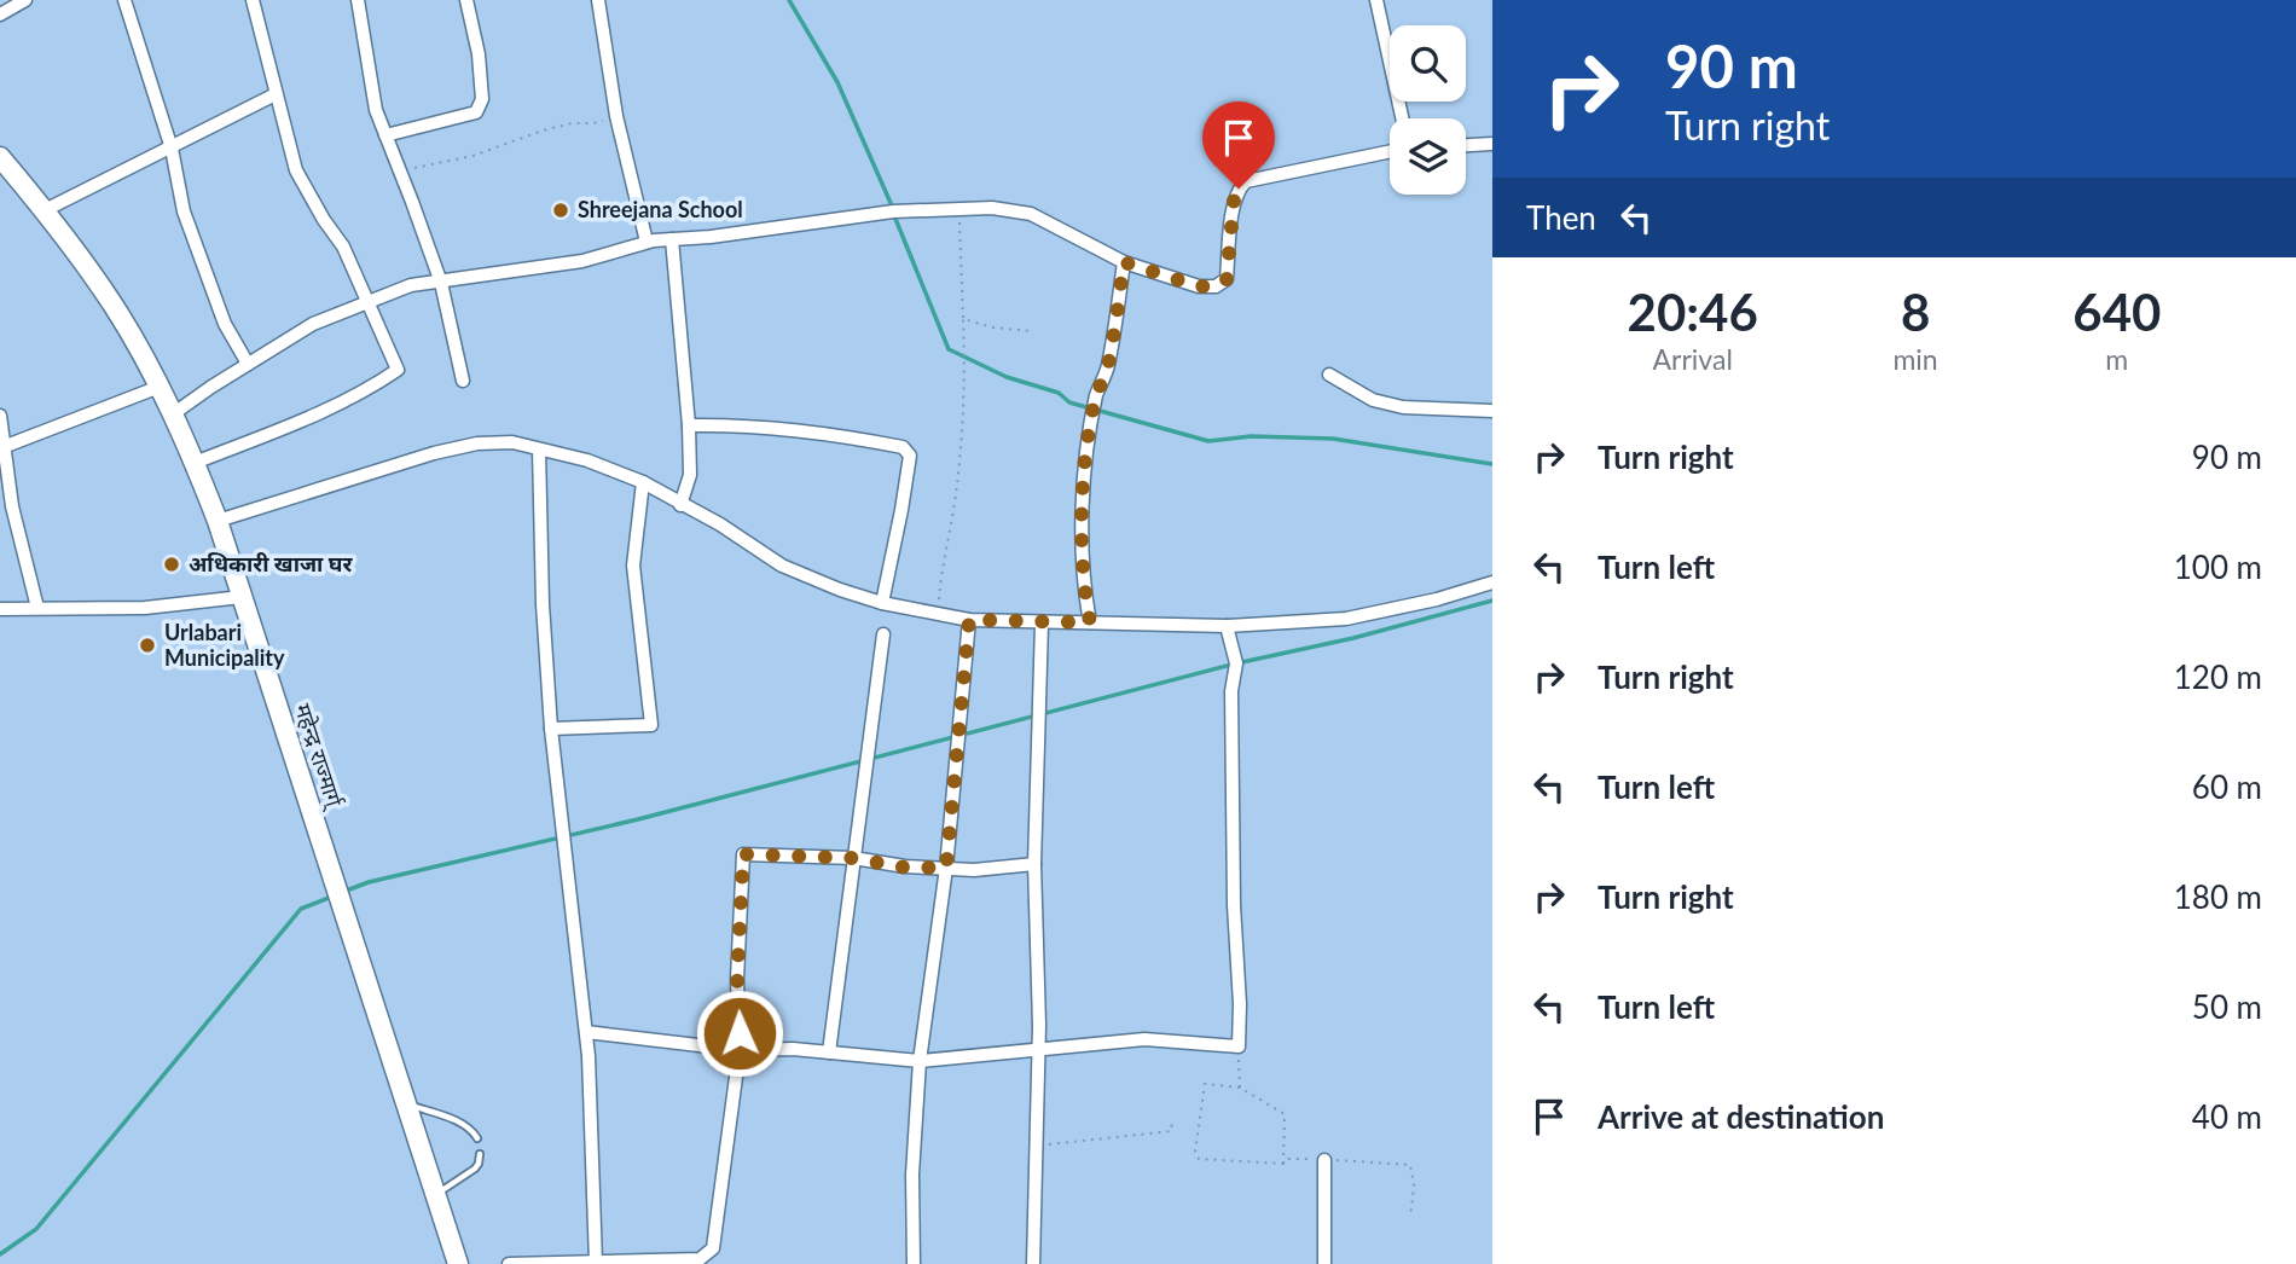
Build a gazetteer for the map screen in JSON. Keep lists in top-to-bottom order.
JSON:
{
  "streets": {
    "highway": ["महेन्द्र राज्मार्ग्"]
  },
  "places": ["Shreejana School", "अधिकारी खाजा घर", "Urlabari Municipality"],
  "page": {
    "turn": ["90 m", "Turn right"],
    "then": "Then",
    "eta": [
      "20:46",
      "Arrival",
      "8",
      "min",
      "640",
      "m"
    ],
    "list": [
      {
        "name": "Turn right",
        "value": "90 m"
      },
      {
        "name": "Turn left",
        "value": "100 m"
      },
      {
        "name": "Turn right",
        "value": "120 m"
      },
      {
        "name": "Turn left",
        "value": "60 m"
      },
      {
        "name": "Turn right",
        "value": "180 m"
      },
      {
        "name": "Turn left",
        "value": "50 m"
      },
      {
        "name": "Arrive at destination",
        "value": "40 m"
      }
    ]
  }
}
